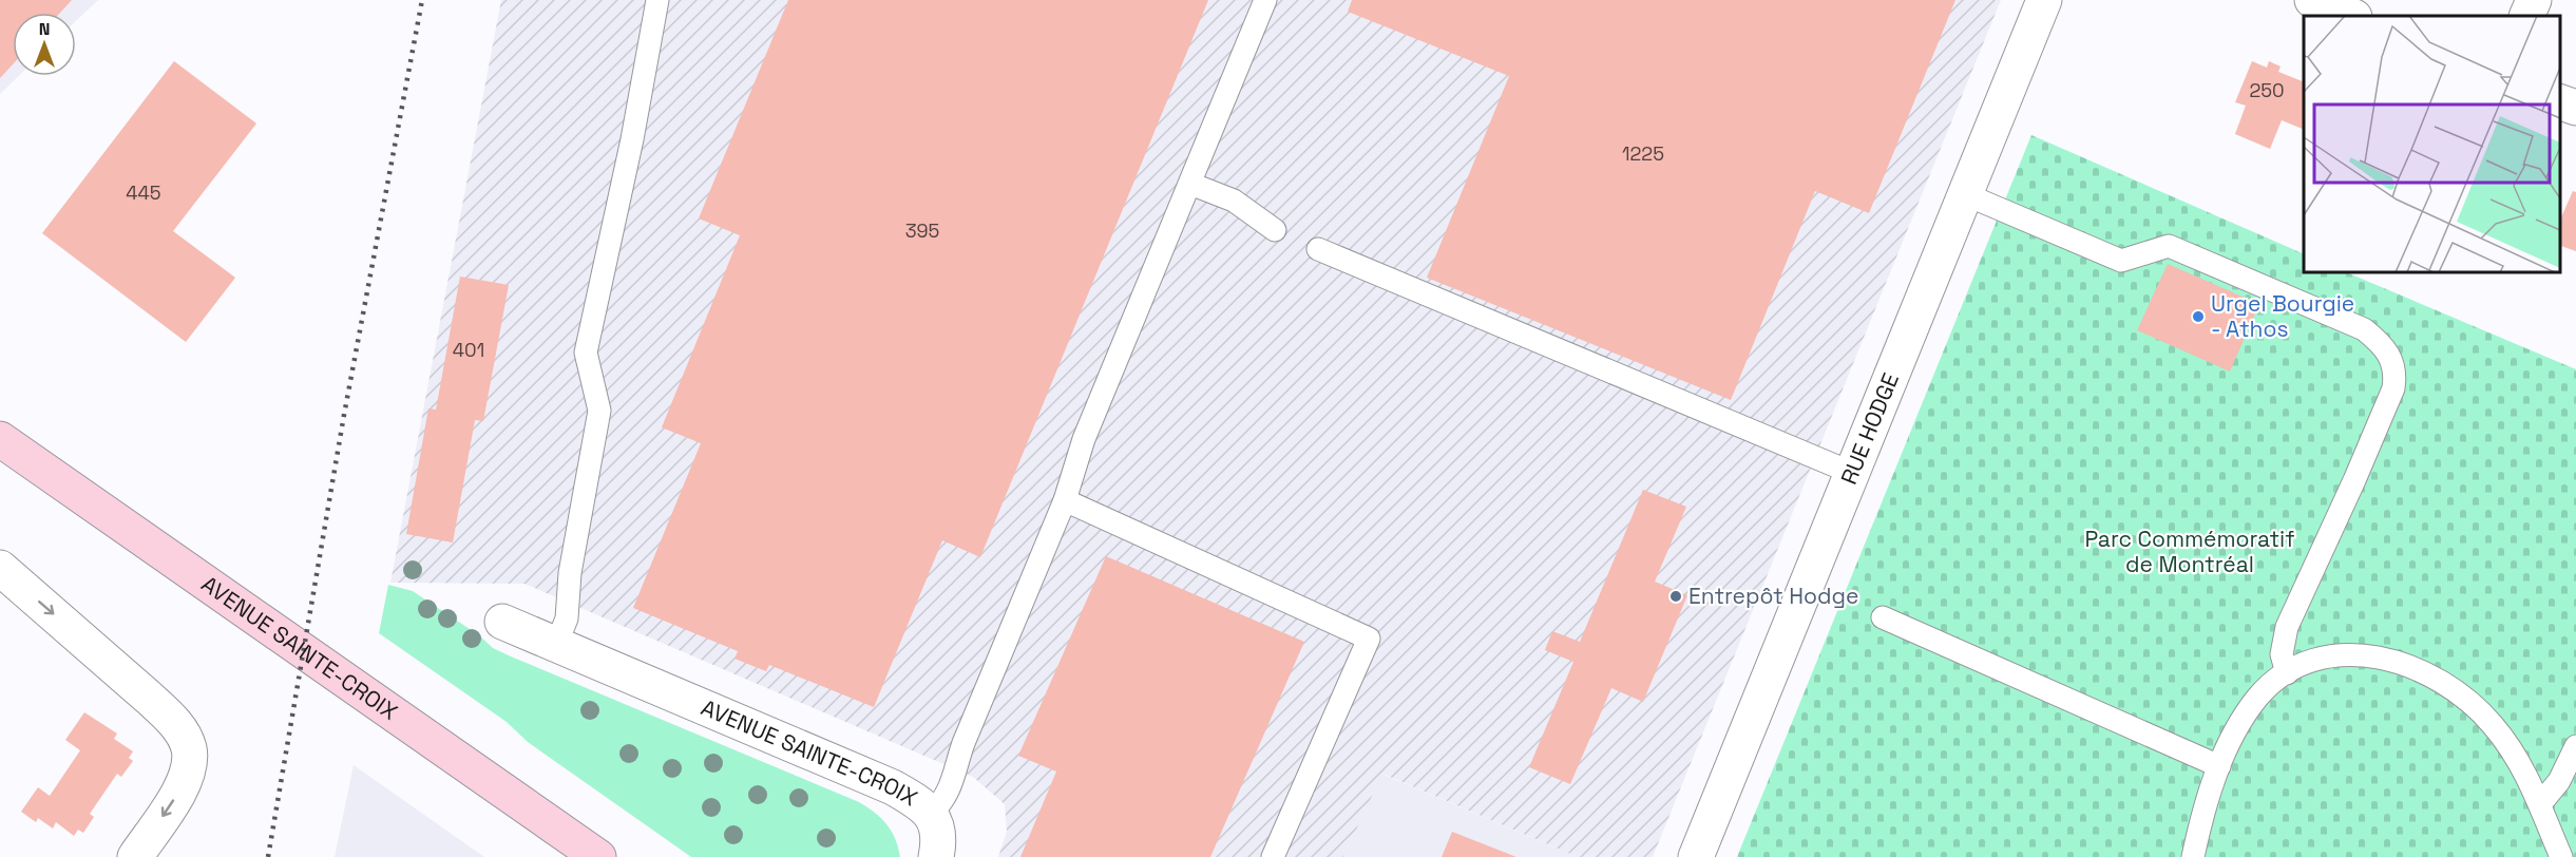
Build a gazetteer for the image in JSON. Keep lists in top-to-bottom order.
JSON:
{
  "streets": {
    "main road": ["AVENUE SAINTE-CROIX"],
    "street": ["RUE HODGE"]
  },
  "parks": ["Parc Commémoratif de Montréal"],
  "places": ["Urgel Bourgie - Athos", "Entrepôt Hodge"],
  "house_numbers": [
    "250",
    "1225",
    "445",
    "395",
    "401"
  ],
  "north": "top"
}
